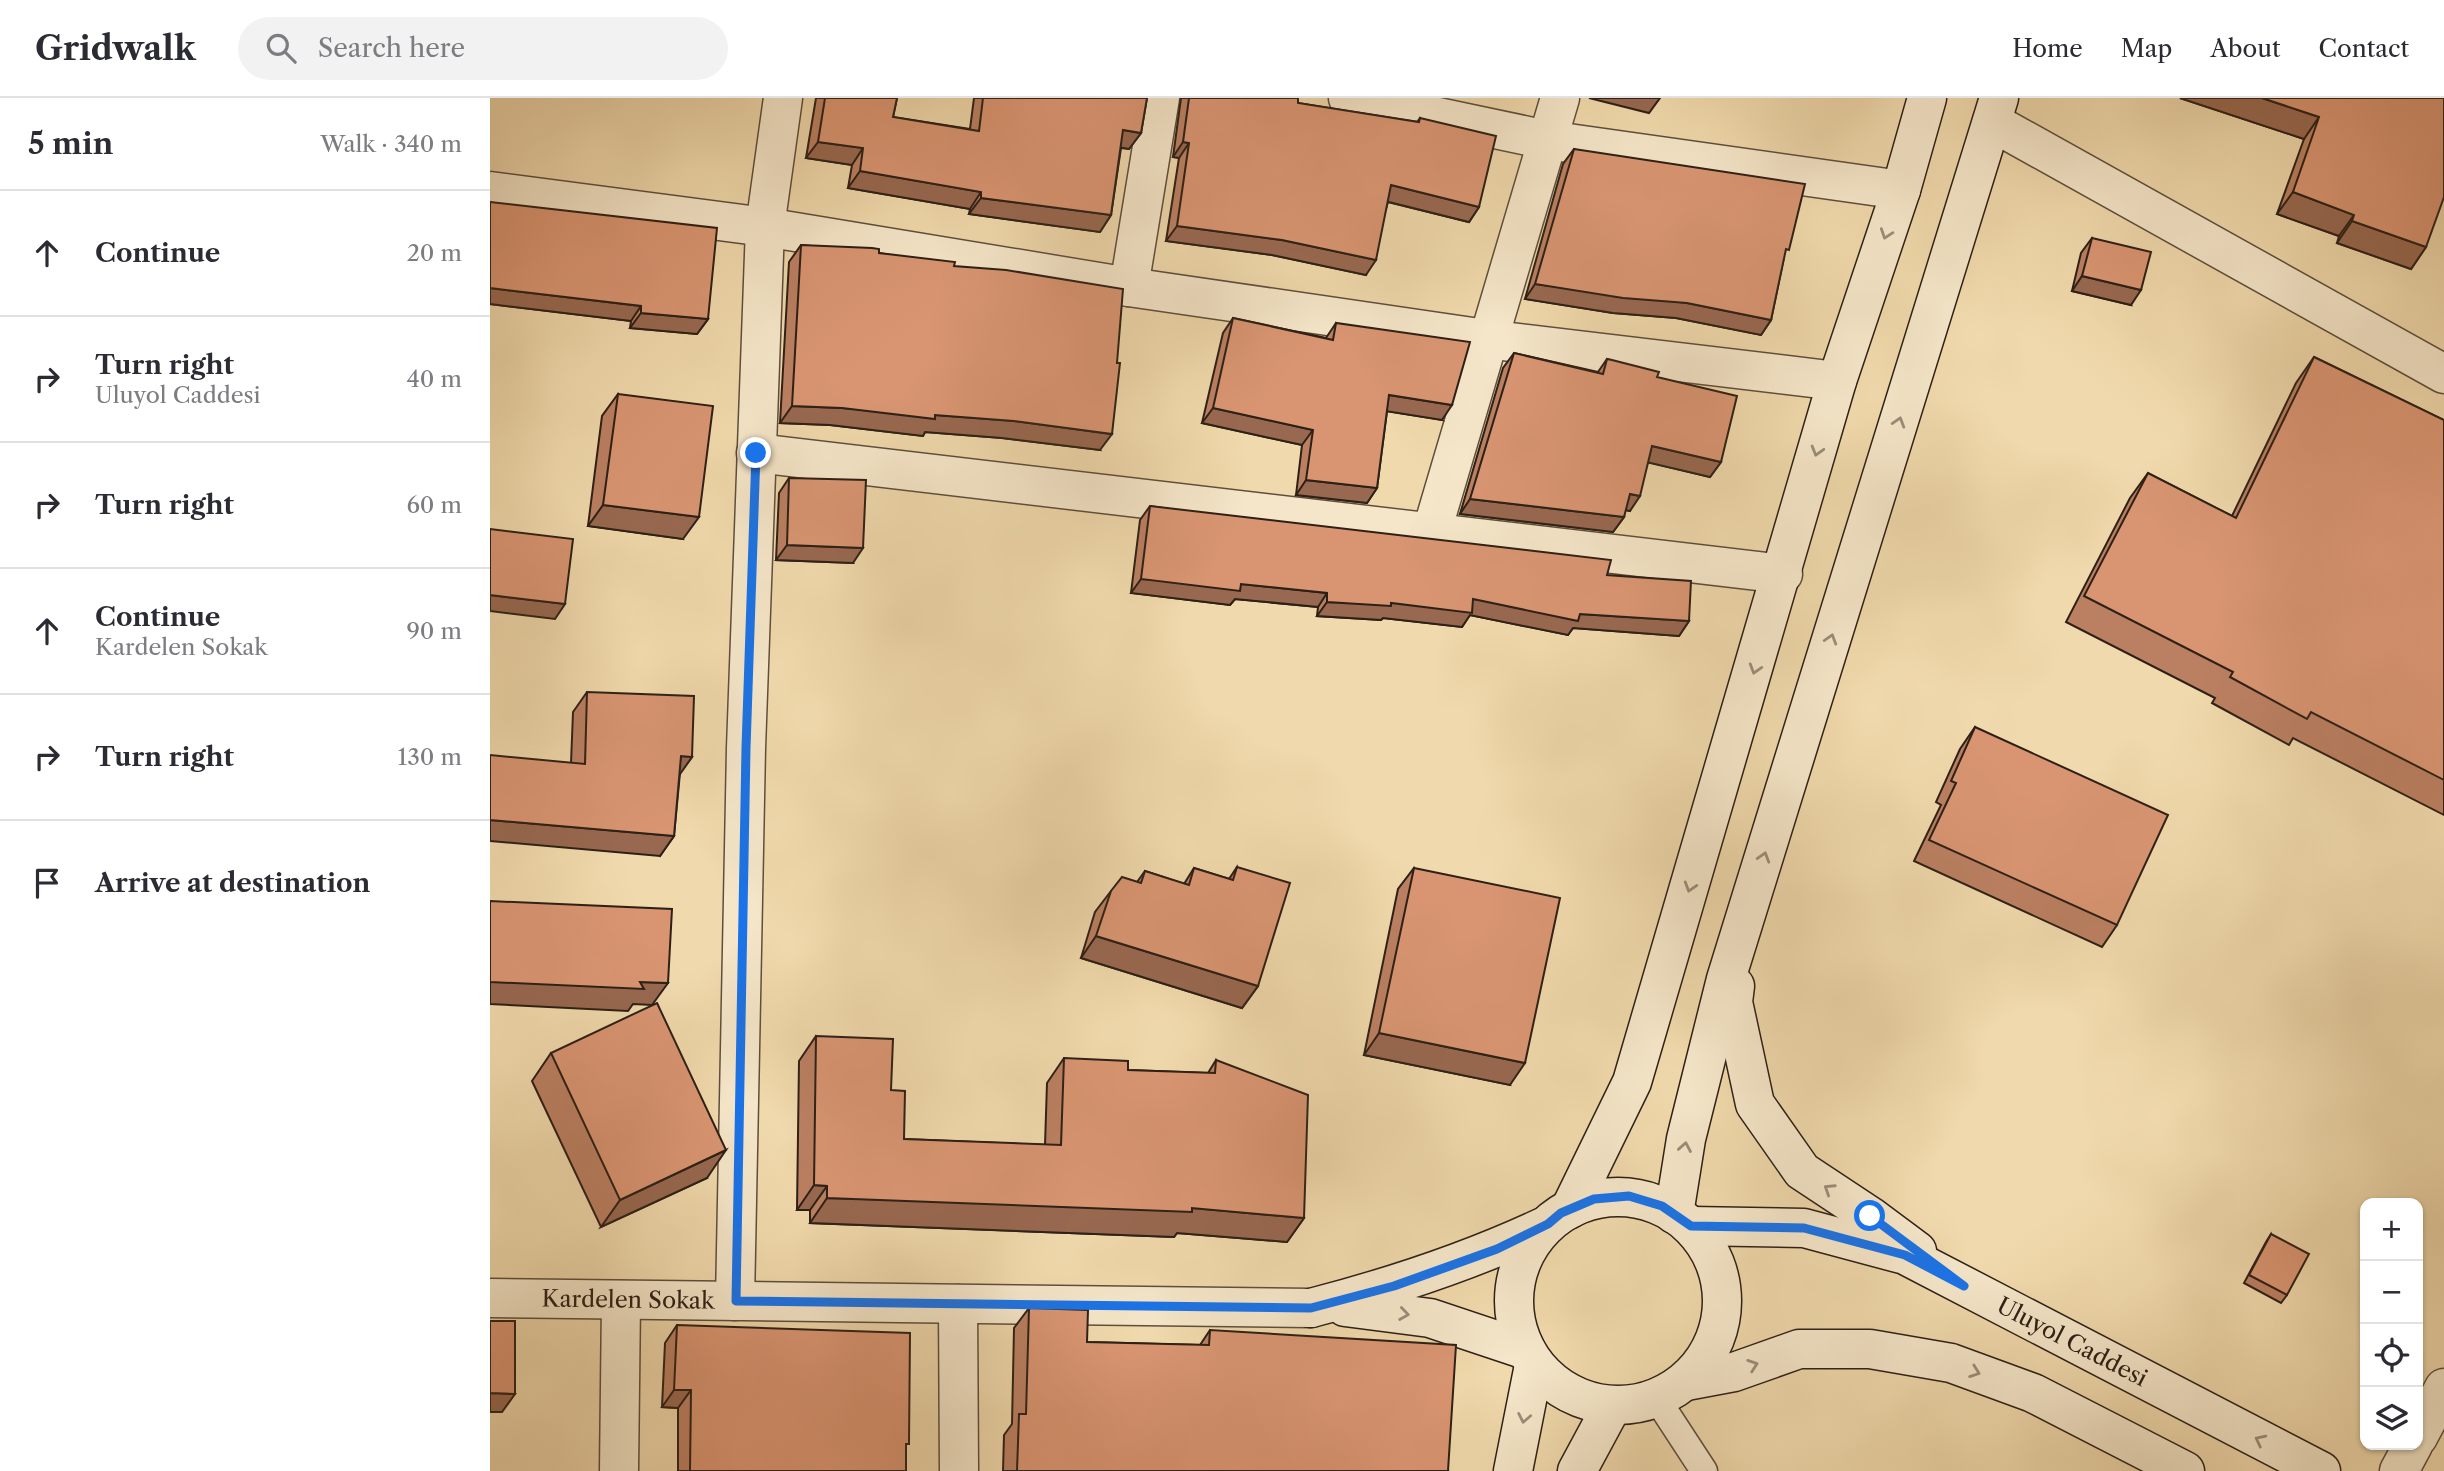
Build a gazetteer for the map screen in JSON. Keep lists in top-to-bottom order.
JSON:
{
  "streets": {
    "street": ["Kardelen Sokak", "Uluyol Caddesi"]
  },
  "page": {
    "header": "Gridwalk",
    "search": "Search here",
    "nav": [
      "Home",
      "Map",
      "About",
      "Contact"
    ],
    "heading": ["5 min", "Walk · 340 m"],
    "list": [
      ["Continue", "20 m"],
      ["Turn right", "Uluyol Caddesi", "40 m"],
      ["Turn right", "60 m"],
      ["Continue", "Kardelen Sokak", "90 m"],
      ["Turn right", "130 m"],
      "Arrive at destination"
    ],
    "map_buttons": ["+", "−"]
  }
}
